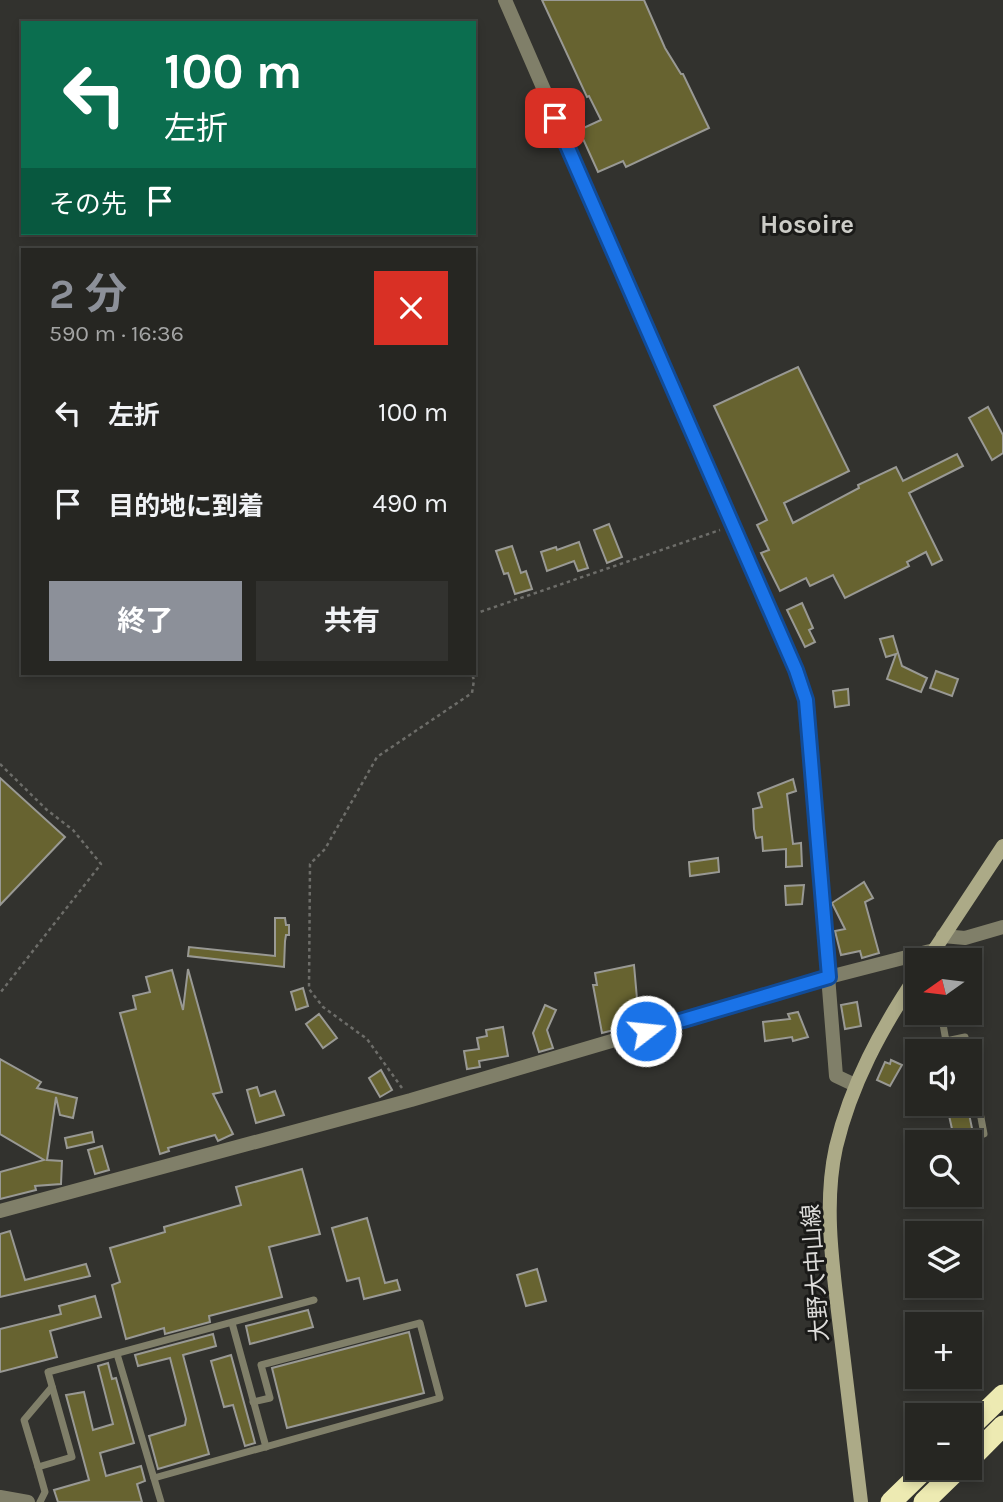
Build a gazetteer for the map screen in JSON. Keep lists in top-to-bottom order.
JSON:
{
  "streets": {
    "main road": ["大野大中山線"]
  },
  "districts": ["Hosoire"],
  "north": "left",
  "page": {
    "turn": ["100 m", "左折"],
    "then": "その先",
    "heading": ["2 分", "590 m · 16:36"],
    "list": [
      {
        "name": "左折",
        "value": "100 m"
      },
      {
        "name": "目的地に到着",
        "value": "490 m"
      }
    ],
    "buttons": ["終了", "共有"],
    "map_buttons": ["+", "−"]
  }
}
